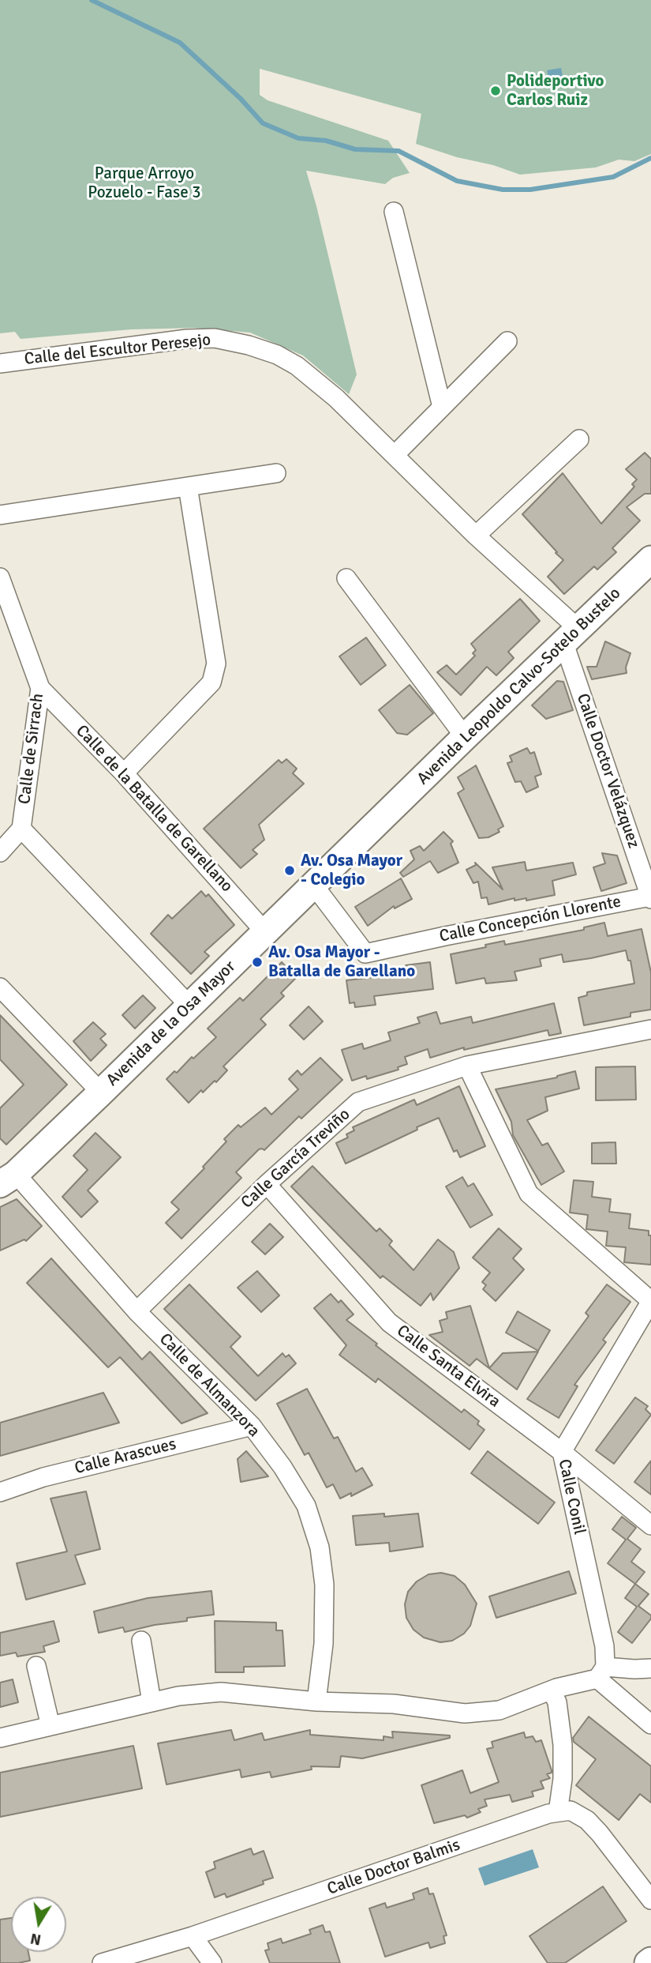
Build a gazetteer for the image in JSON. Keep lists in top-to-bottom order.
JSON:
{
  "streets": {
    "main road": ["Avenida Leopoldo Calvo-Sotelo Bustelo", "Avenida de la Osa Mayor"],
    "street": [
      "Calle del Escultor Peresejo",
      "Calle de Sirrach",
      "Calle Doctor Velázquez",
      "Calle de la Batalla de Garellano",
      "Calle Concepción Llorente",
      "Calle García Treviño",
      "Calle Santa Elvira",
      "Calle de Almanzora",
      "Calle Arascues",
      "Calle Conil",
      "Calle Doctor Balmis"
    ]
  },
  "crossings": [
    ["Calle del Escultor Peresejo", "Avenida Leopoldo Calvo-Sotelo Bustelo"],
    ["Calle del Escultor Peresejo", "Calle Doctor Velázquez"],
    ["Avenida Leopoldo Calvo-Sotelo Bustelo", "Calle Doctor Velázquez"],
    ["Avenida Leopoldo Calvo-Sotelo Bustelo", "Avenida de la Osa Mayor"],
    ["Calle de Sirrach", "Calle de la Batalla de Garellano"],
    ["Calle Doctor Velázquez", "Calle Concepción Llorente"],
    ["Calle de la Batalla de Garellano", "Avenida de la Osa Mayor"],
    ["Calle Concepción Llorente", "Avenida de la Osa Mayor"],
    ["Avenida de la Osa Mayor", "Calle de Almanzora"],
    ["Calle García Treviño", "Calle Santa Elvira"],
    ["Calle García Treviño", "Calle de Almanzora"],
    ["Calle Santa Elvira", "Calle Conil"],
    ["Calle de Almanzora", "Calle Arascues"]
  ],
  "parks": ["Parque Arroyo Pozuelo - Fase 3"],
  "places": ["Polideportivo Carlos Ruiz", "Av. Osa Mayor - Colegio", "Av. Osa Mayor - Batalla de Garellano"],
  "north": "bottom"
}
